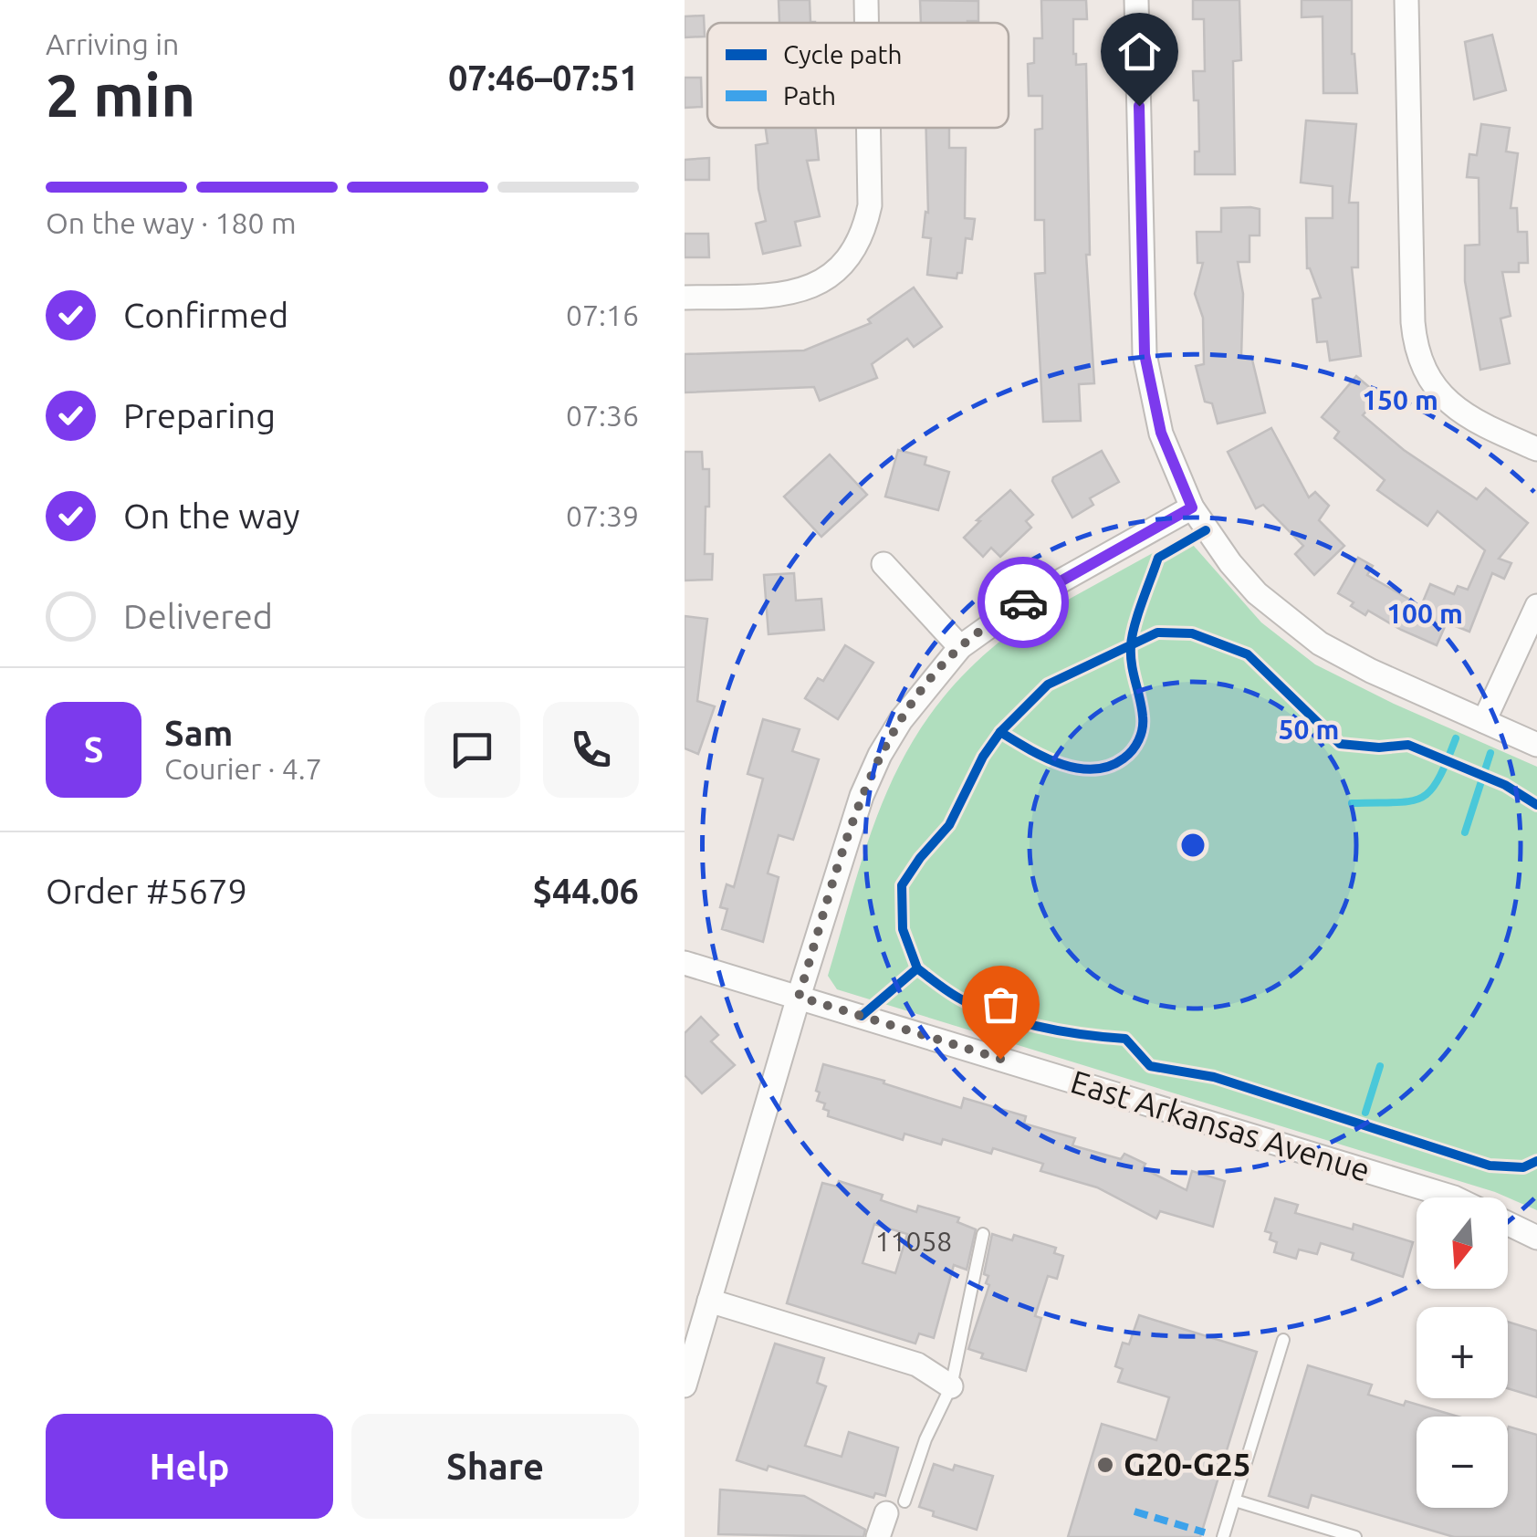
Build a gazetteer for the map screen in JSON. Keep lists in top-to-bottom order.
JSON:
{
  "streets": {
    "street": ["East Arkansas Avenue"]
  },
  "places": ["G20-G25"],
  "house_numbers": ["11058"],
  "legend": ["Cycle path", "Path"],
  "north": "bottom",
  "page": {
    "heading": ["2 min", "Arriving in", "07:46–07:51"],
    "panel": [
      "Sam",
      "Courier · 4.7",
      "Order #5679",
      "$44.06"
    ],
    "bar": "On the way · 180 m",
    "list": [
      ["Confirmed", "07:16"],
      ["Preparing", "07:36"],
      ["On the way", "07:39"],
      "Delivered"
    ],
    "round": "S",
    "map_buttons": ["+", "−"],
    "buttons": ["Help", "Share"]
  },
  "rings": ["150 m", "100 m", "50 m"]
}
